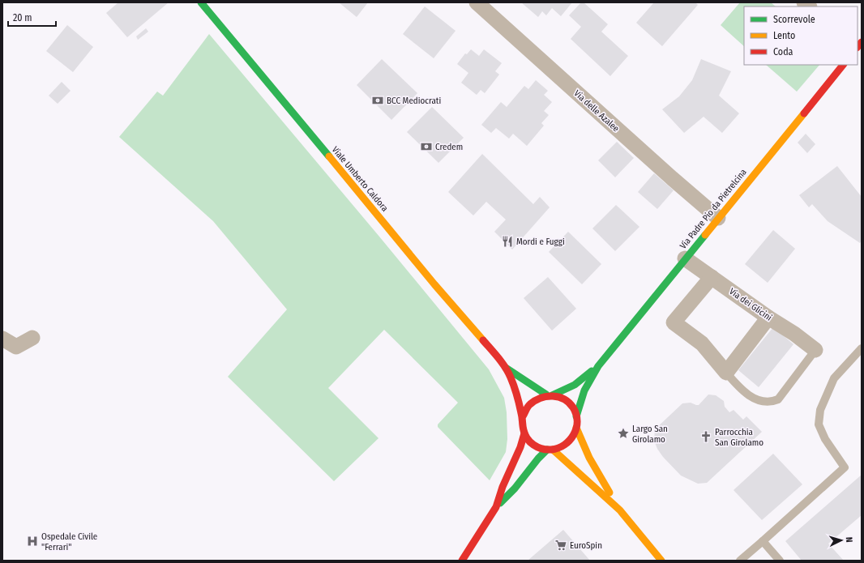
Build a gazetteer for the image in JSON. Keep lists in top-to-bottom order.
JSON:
{
  "streets": {
    "street": [
      "Via delle Azalee",
      "Viale Umberto Caldora",
      "Via Padre Pio da Pietrelcina",
      "Via dei Glicini"
    ]
  },
  "crossings": [
    ["Via delle Azalee", "Via Padre Pio da Pietrelcina"],
    ["Viale Umberto Caldora", "Via Padre Pio da Pietrelcina"],
    ["Via Padre Pio da Pietrelcina", "Via dei Glicini"]
  ],
  "places": {
    "bank": ["BCC Mediocrati", "Credem"],
    "restaurant": ["Mordi e Fuggi"],
    "place": ["Largo San Girolamo"],
    "church": ["Parrocchia San Girolamo"],
    "hospital": ["Ospedale Civile \"Ferrari\""],
    "supermarket": ["EuroSpin"]
  },
  "legend": ["Scorrevole", "Lento", "Coda"],
  "scale_bar": "20 m",
  "north": "right"
}
